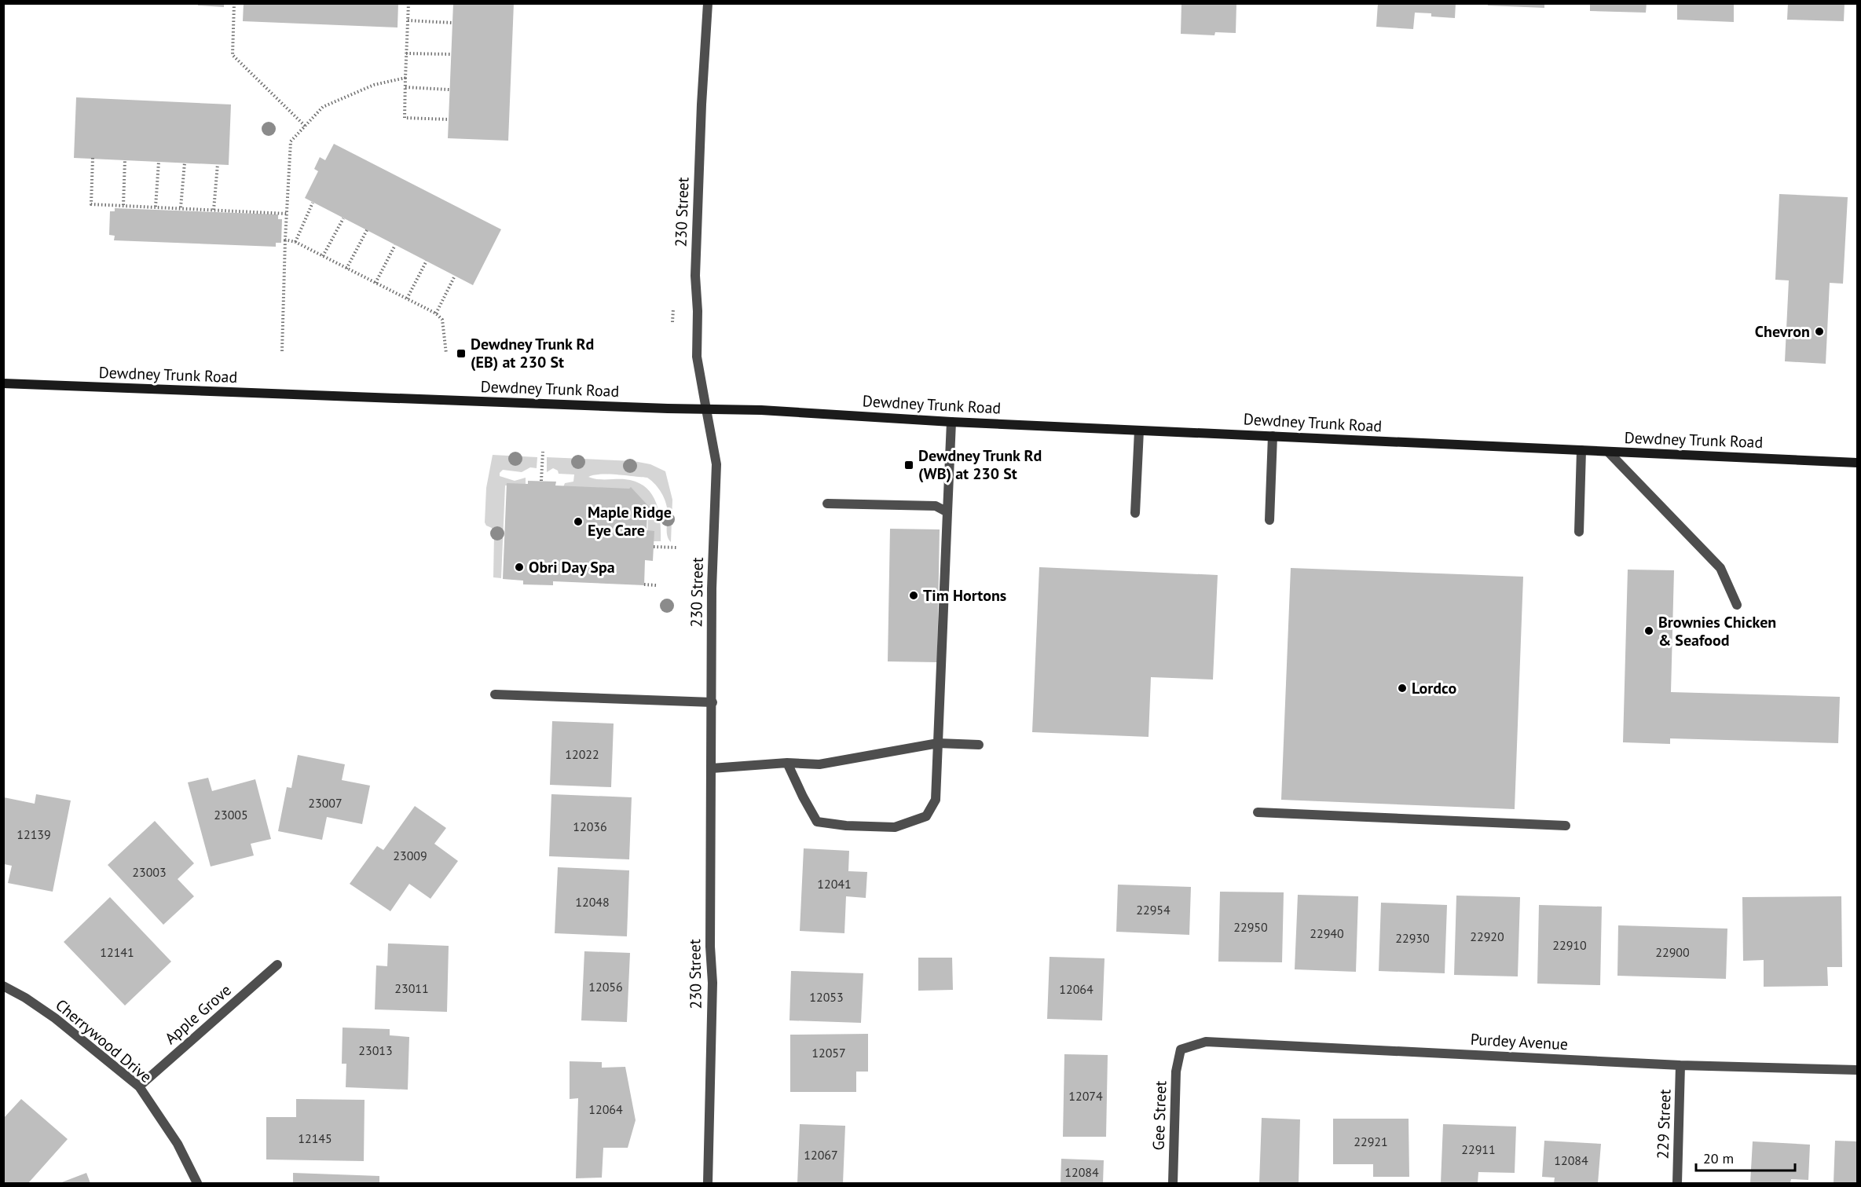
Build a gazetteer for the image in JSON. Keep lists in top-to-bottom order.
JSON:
{
  "streets": {
    "main road": ["Dewdney Trunk Road"],
    "street": [
      "230 Street",
      "Apple Grove",
      "Cherrywood Drive",
      "Purdey Avenue",
      "Gee Street",
      "229 Street"
    ]
  },
  "crossings": [
    ["230 Street", "Dewdney Trunk Road"],
    ["Apple Grove", "Cherrywood Drive"],
    ["Purdey Avenue", "Gee Street"],
    ["Purdey Avenue", "229 Street"]
  ],
  "places": {
    "other": [
      "Chevron",
      "Maple Ridge Eye Care",
      "Obri Day Spa",
      "Tim Hortons",
      "Brownies Chicken & Seafood",
      "Lordco"
    ],
    "transit": ["Dewdney Trunk Rd (EB) at 230 St", "Dewdney Trunk Rd (WB) at 230 St"]
  },
  "house_numbers": [
    "12022",
    "23007",
    "23005",
    "12036",
    "12139",
    "23009",
    "23003",
    "12041",
    "12048",
    "22954",
    "22950",
    "22940",
    "22920",
    "22930",
    "22910",
    "12141",
    "22900",
    "12056",
    "23011",
    "12064",
    "12053",
    "23013",
    "12057",
    "12074",
    "12064",
    "12145",
    "22921",
    "22911",
    "12067",
    "12084",
    "12084"
  ],
  "scale_bar": "20 m"
}
